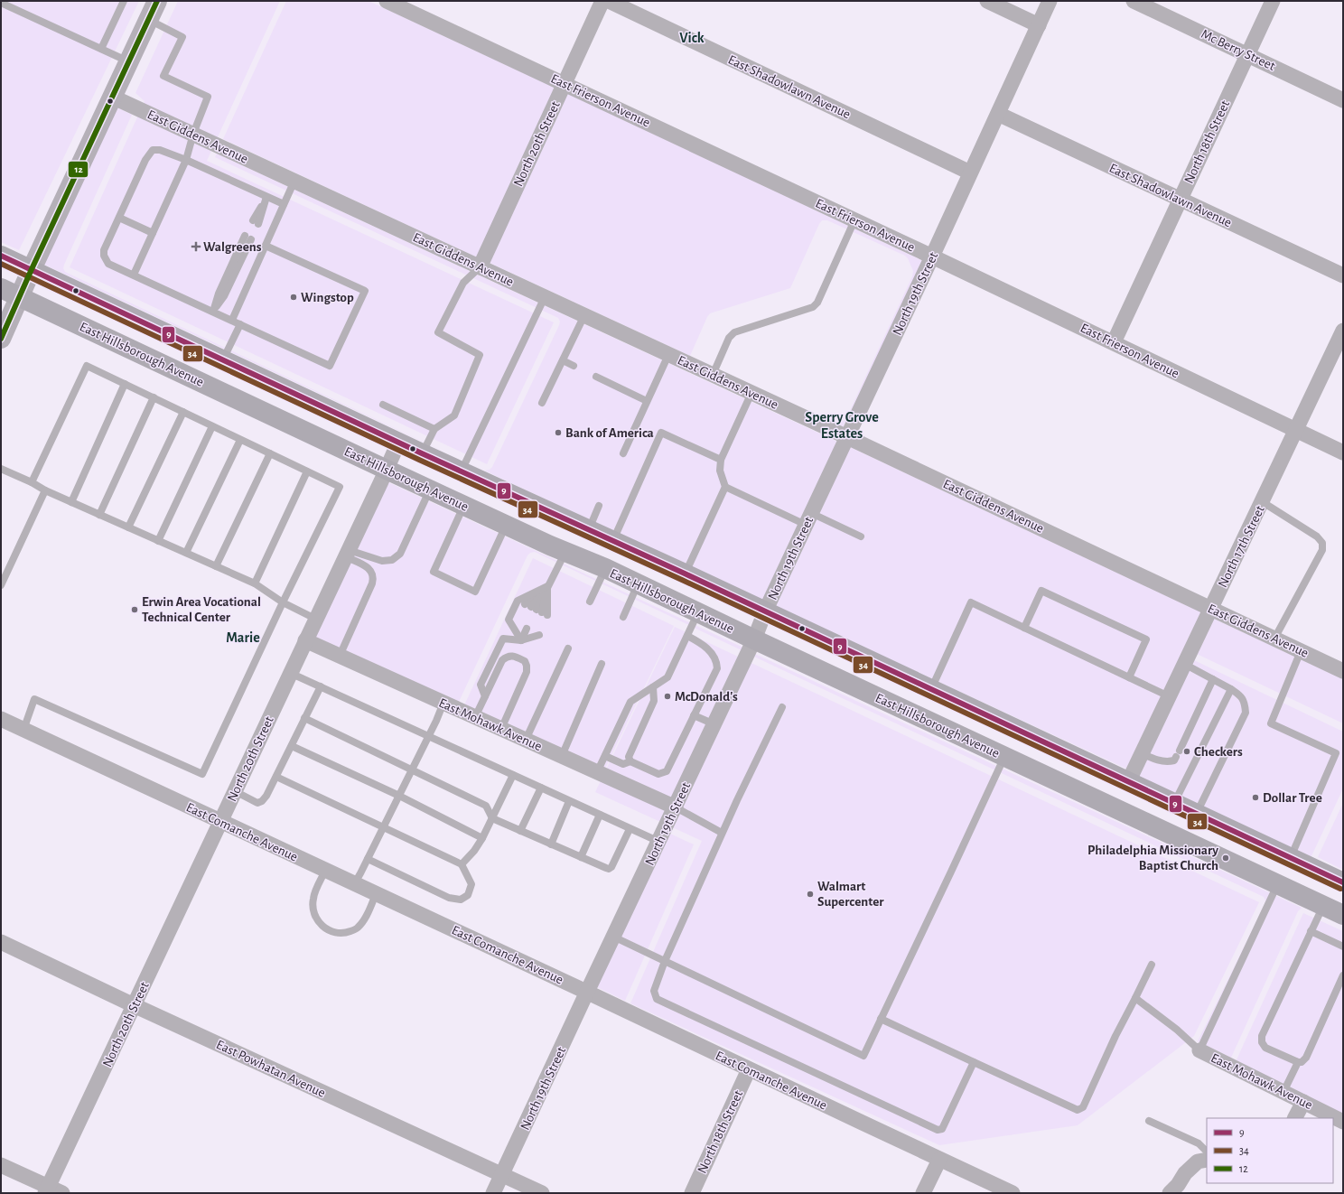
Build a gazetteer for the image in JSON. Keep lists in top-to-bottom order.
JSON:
{
  "streets": {
    "main road": ["East Hillsborough Avenue"],
    "street": [
      "Mc Berry Street",
      "East Shadowlawn Avenue",
      "East Frierson Avenue",
      "East Giddens Avenue",
      "North 18th Street",
      "North 20th Street",
      "North 19th Street",
      "North 17th Street",
      "East Mohawk Avenue",
      "East Comanche Avenue",
      "East Powhatan Avenue"
    ]
  },
  "crossings": [
    ["Mc Berry Street", "North 18th Street"],
    ["East Shadowlawn Avenue", "North 18th Street"],
    ["East Shadowlawn Avenue", "North 19th Street"],
    ["East Frierson Avenue", "North 18th Street"],
    ["East Frierson Avenue", "North 20th Street"],
    ["East Frierson Avenue", "North 19th Street"],
    ["East Frierson Avenue", "North 17th Street"],
    ["East Giddens Avenue", "North 20th Street"],
    ["East Giddens Avenue", "North 19th Street"],
    ["East Giddens Avenue", "North 17th Street"],
    ["North 18th Street", "East Comanche Avenue"],
    ["North 20th Street", "East Hillsborough Avenue"],
    ["North 20th Street", "East Mohawk Avenue"],
    ["North 20th Street", "East Comanche Avenue"],
    ["North 20th Street", "East Powhatan Avenue"],
    ["North 19th Street", "East Hillsborough Avenue"],
    ["North 19th Street", "East Mohawk Avenue"],
    ["North 19th Street", "East Comanche Avenue"],
    ["North 19th Street", "East Powhatan Avenue"]
  ],
  "districts": ["Vick", "Sperry Grove Estates", "Marie"],
  "places": {
    "health": ["Walgreens"],
    "other": [
      "Wingstop",
      "Bank of America",
      "Erwin Area Vocational Technical Center",
      "McDonald's",
      "Checkers",
      "Dollar Tree",
      "Philadelphia Missionary Baptist Church",
      "Walmart Supercenter"
    ]
  },
  "lines": ["transit line 12", "transit line 9", "transit line 34"],
  "legend": ["9", "34", "12"]
}
